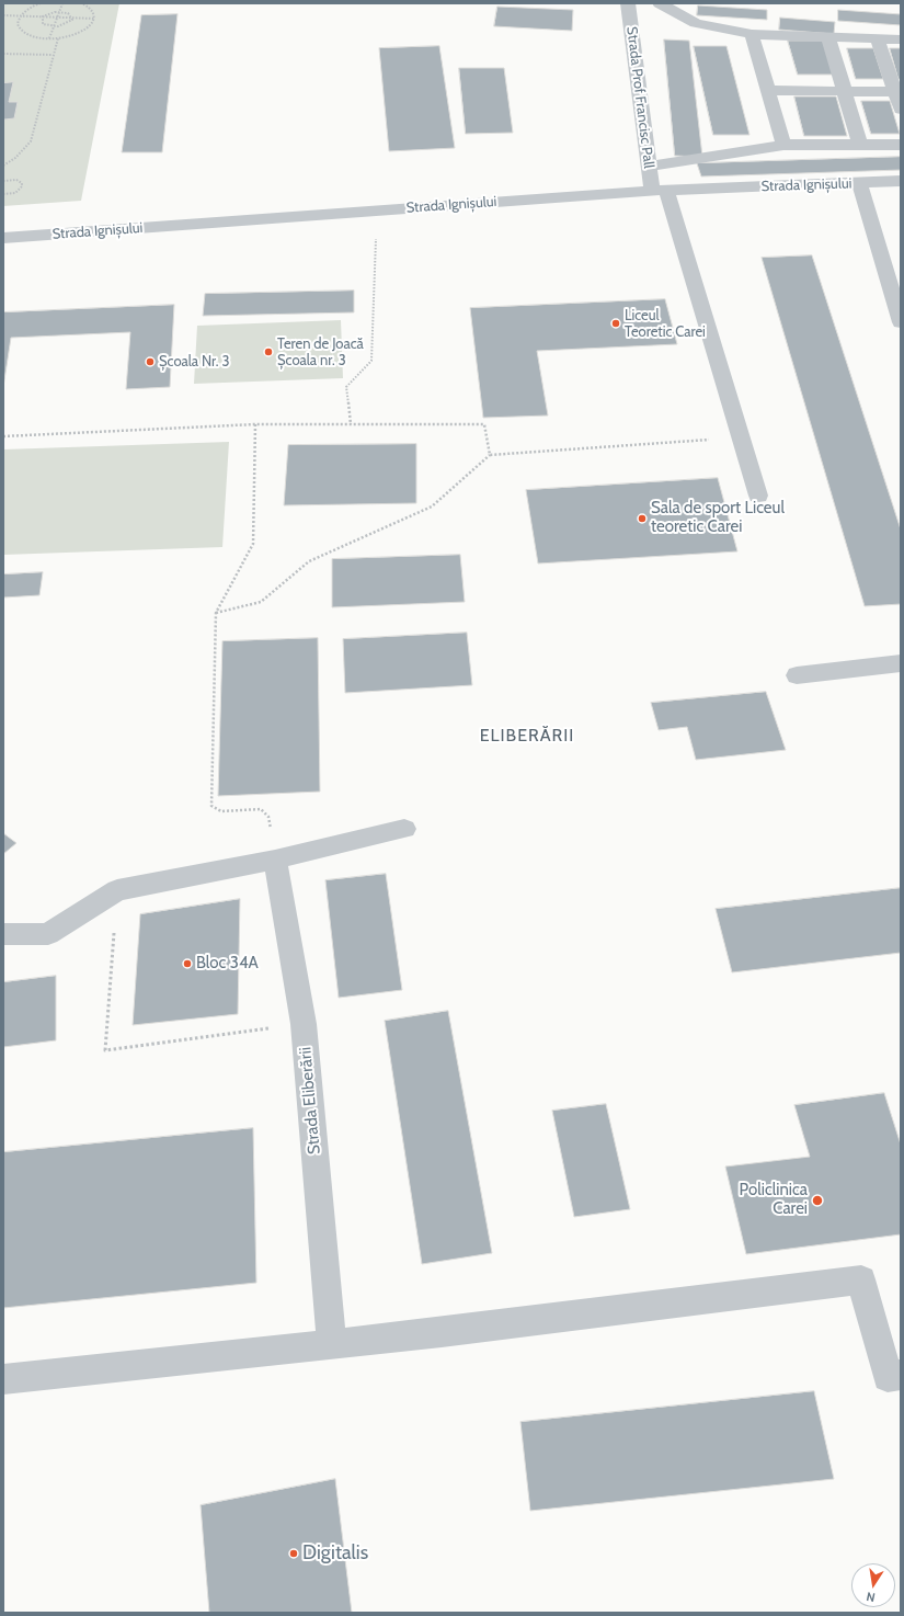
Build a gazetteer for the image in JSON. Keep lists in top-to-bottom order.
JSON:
{
  "streets": {
    "street": ["Strada Prof Francisc Pall", "Strada Ignișului", "Strada Eliberării"]
  },
  "crossings": [
    ["Strada Prof Francisc Pall", "Strada Ignișului"]
  ],
  "districts": ["ELIBERĂRII"],
  "places": [
    "Liceul Teoretic Carei",
    "Teren de Joacă Școala nr. 3",
    "Școala Nr. 3",
    "Sala de sport Liceul teoretic Carei",
    "Bloc 34A",
    "Policlinica Carei",
    "Digitalis"
  ],
  "north": "bottom"
}
